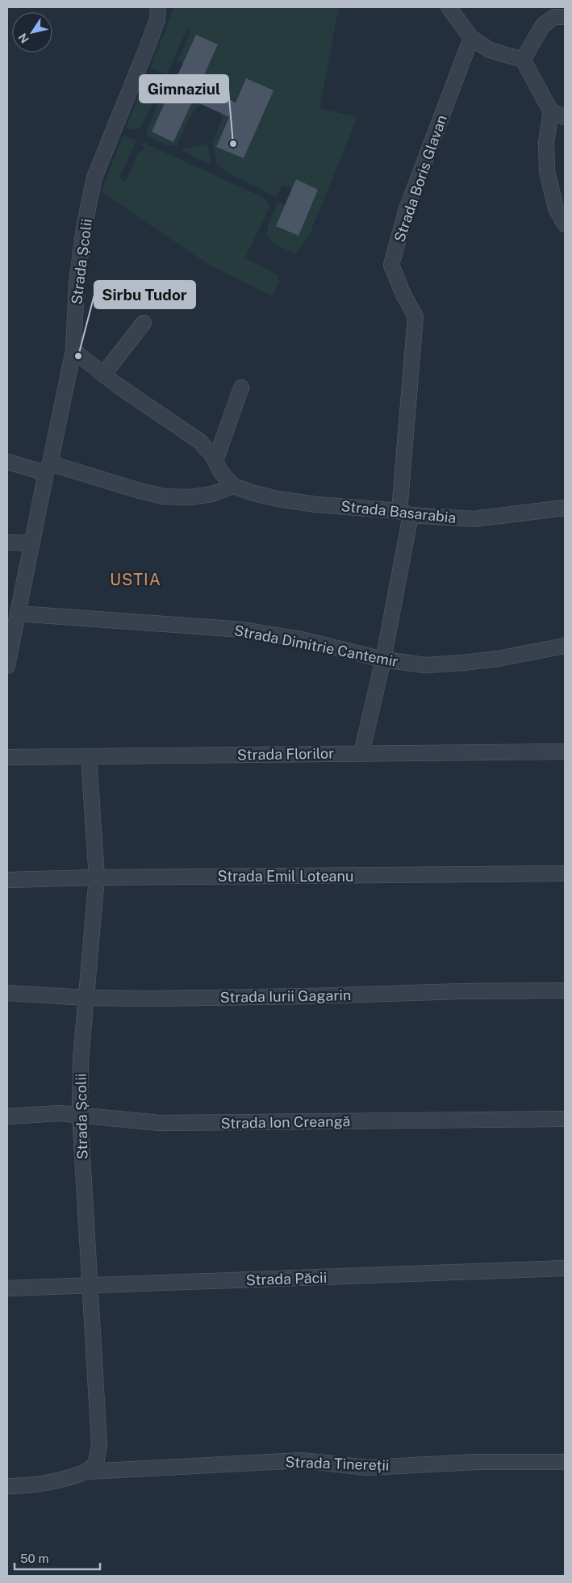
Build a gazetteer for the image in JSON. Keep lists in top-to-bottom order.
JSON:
{
  "streets": {
    "street": [
      "Strada Boris Glavan",
      "Strada Școlii",
      "Strada Basarabia",
      "Strada Dimitrie Cantemir",
      "Strada Florilor",
      "Strada Emil Loteanu",
      "Strada Iurii Gagarin",
      "Strada Ion Creangă",
      "Strada Păcii",
      "Strada Tinereții"
    ]
  },
  "crossings": [
    ["Strada Boris Glavan", "Strada Basarabia"],
    ["Strada Boris Glavan", "Strada Dimitrie Cantemir"],
    ["Strada Boris Glavan", "Strada Florilor"],
    ["Strada Școlii", "Strada Basarabia"],
    ["Strada Școlii", "Strada Dimitrie Cantemir"],
    ["Strada Școlii", "Strada Florilor"],
    ["Strada Școlii", "Strada Emil Loteanu"],
    ["Strada Școlii", "Strada Iurii Gagarin"],
    ["Strada Școlii", "Strada Ion Creangă"],
    ["Strada Școlii", "Strada Păcii"],
    ["Strada Școlii", "Strada Tinereții"]
  ],
  "districts": ["USTIA"],
  "places": ["Gimnaziul", "Sirbu Tudor"],
  "scale_bar": "50 m",
  "north": "bottom left"
}
